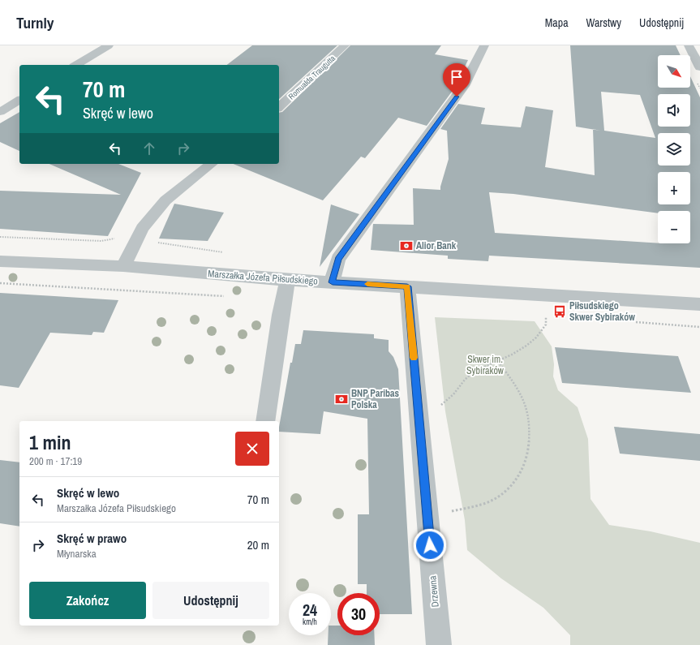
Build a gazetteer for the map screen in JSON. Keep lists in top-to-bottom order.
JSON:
{
  "streets": {
    "street": ["Romualda Traugutta", "Marszałka Józefa Piłsudskiego", "Drzewna"]
  },
  "crossings": [
    ["Marszałka Józefa Piłsudskiego", "Drzewna"]
  ],
  "parks": ["Skwer im. Sybiraków"],
  "places": {
    "bank": ["Alior Bank", "BNP Paribas Polska"],
    "bus stop": ["Piłsudskiego Skwer Sybiraków"]
  },
  "north": "bottom right",
  "page": {
    "header": "Turnly",
    "nav": ["Mapa", "Warstwy", "Udostępnij"],
    "map_buttons": ["+", "−"],
    "turn": ["70 m", "Skręć w lewo"],
    "heading": ["1 min", "200 m · 17:19"],
    "list": [
      {
        "name": "Skręć w lewo",
        "note": "Marszałka Józefa Piłsudskiego",
        "value": "70 m"
      },
      {
        "name": "Skręć w prawo",
        "note": "Młynarska",
        "value": "20 m"
      }
    ],
    "buttons": ["Zakończ", "Udostępnij"],
    "speed": "24 km/h",
    "limit": "30"
  }
}
